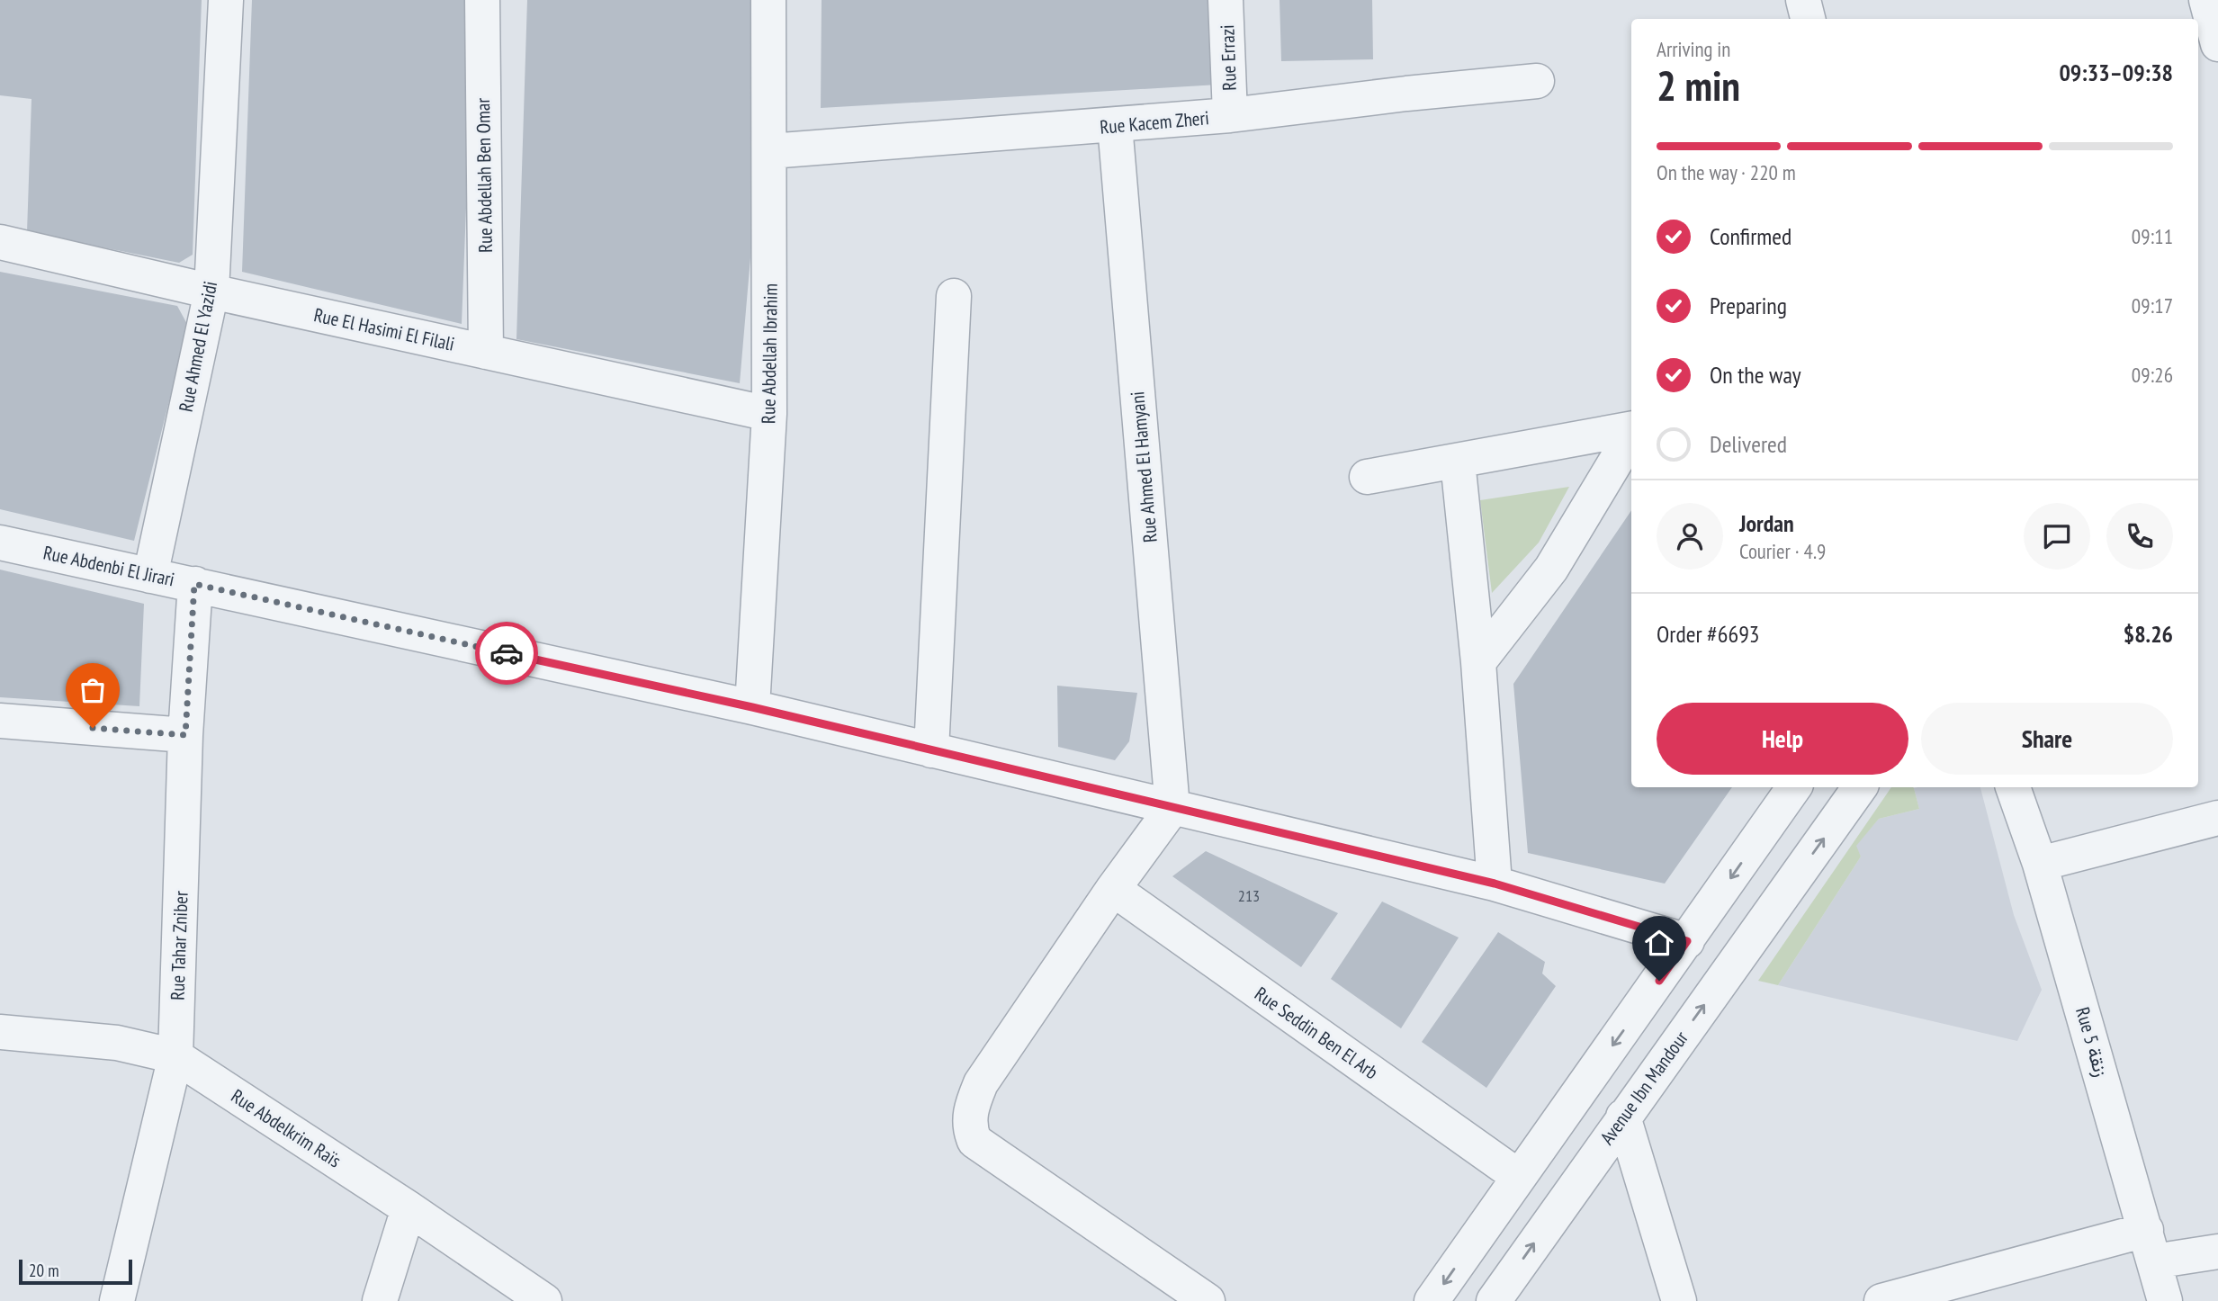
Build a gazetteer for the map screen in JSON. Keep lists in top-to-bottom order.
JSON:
{
  "streets": {
    "street": [
      "Rue Errazi",
      "Rue Kacem Zheri",
      "Rue Abdellah Ben Omar",
      "Rue El Hasimi El Filali",
      "Rue Ahmed El Yazidi",
      "Rue Abdellah Ibrahim",
      "Rue Ahmed El Hamyani",
      "Rue Abdenbi El Jirari",
      "Rue Tahar Zniber",
      "Rue Seddin Ben El Arb",
      "Rue 5 زنقة",
      "Avenue Ibn Mandour",
      "Rue Abdelkrim Raïs"
    ]
  },
  "crossings": [
    ["Rue Errazi", "Rue Kacem Zheri"],
    ["Rue Kacem Zheri", "Rue Abdellah Ibrahim"],
    ["Rue Kacem Zheri", "Rue Ahmed El Hamyani"],
    ["Rue Abdellah Ben Omar", "Rue El Hasimi El Filali"],
    ["Rue El Hasimi El Filali", "Rue Ahmed El Yazidi"],
    ["Rue El Hasimi El Filali", "Rue Abdellah Ibrahim"],
    ["Rue Ahmed El Yazidi", "Rue Abdenbi El Jirari"],
    ["Rue Abdellah Ibrahim", "Rue Abdenbi El Jirari"],
    ["Rue Ahmed El Hamyani", "Rue Abdenbi El Jirari"],
    ["Rue Abdenbi El Jirari", "Rue Tahar Zniber"],
    ["Rue Tahar Zniber", "Rue Abdelkrim Raïs"]
  ],
  "house_numbers": ["213"],
  "scale_bar": "20 m",
  "page": {
    "heading": ["2 min", "Arriving in", "09:33–09:38"],
    "panel": [
      "Jordan",
      "Courier · 4.9",
      "Order #6693",
      "$8.26"
    ],
    "bar": "On the way · 220 m",
    "list": [
      ["Confirmed", "09:11"],
      ["Preparing", "09:17"],
      ["On the way", "09:26"],
      "Delivered"
    ],
    "buttons": ["Help", "Share"],
    "scale": "20 m"
  }
}
